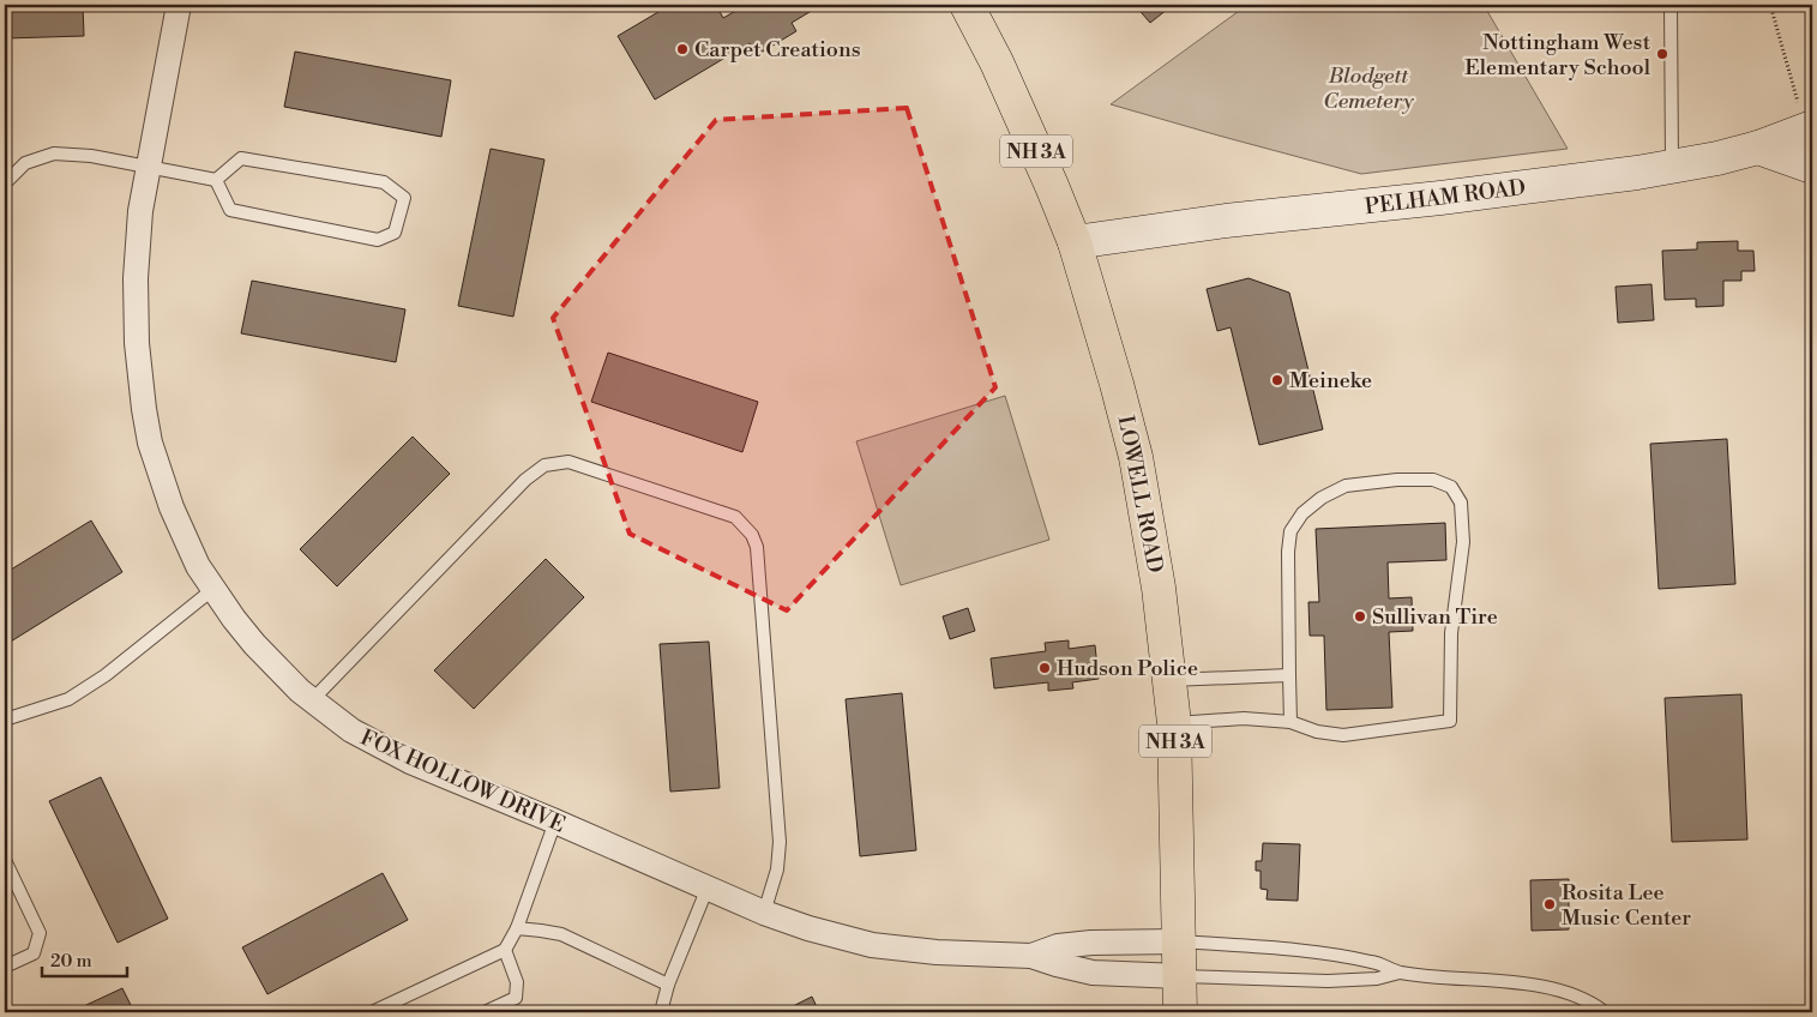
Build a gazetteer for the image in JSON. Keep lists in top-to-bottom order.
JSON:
{
  "streets": {
    "main road": ["NH 3A", "LOWELL ROAD"],
    "street": ["PELHAM ROAD", "FOX HOLLOW DRIVE"]
  },
  "crossings": [
    ["PELHAM ROAD", "LOWELL ROAD"],
    ["LOWELL ROAD", "FOX HOLLOW DRIVE"]
  ],
  "parks": ["Blodgett Cemetery"],
  "places": [
    "Carpet Creations",
    "Nottingham West Elementary School",
    "Meineke",
    "Sullivan Tire",
    "Hudson Police",
    "Rosita Lee Music Center"
  ],
  "scale_bar": "20 m"
}
